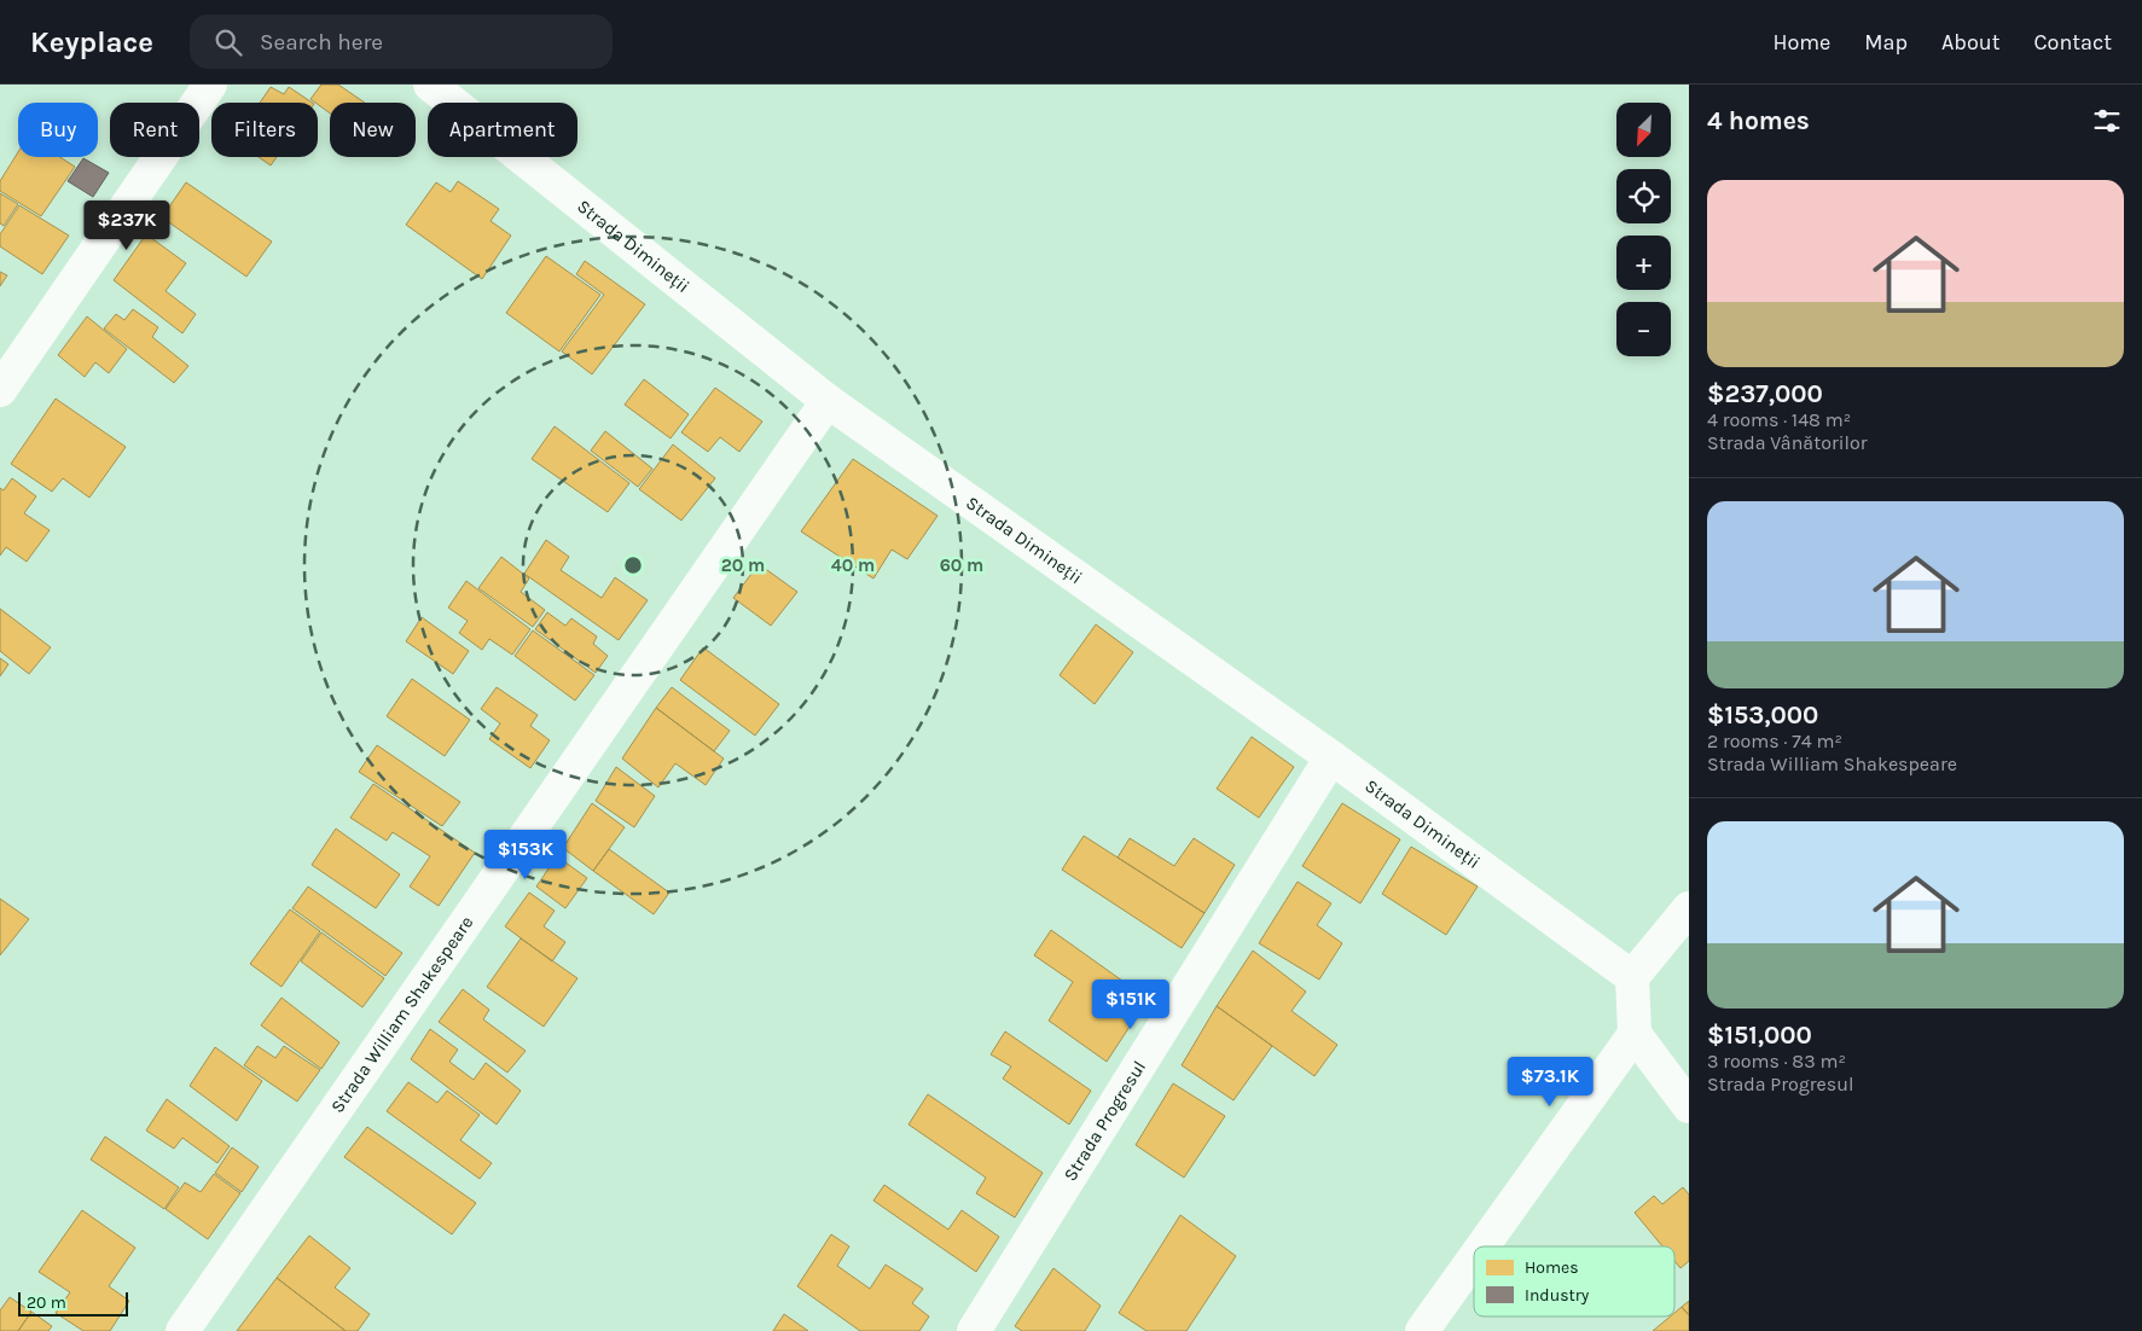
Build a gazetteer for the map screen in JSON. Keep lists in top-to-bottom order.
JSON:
{
  "streets": {
    "street": ["Strada Dimineții", "Strada William Shakespeare", "Strada Progresul"]
  },
  "crossings": [
    ["Strada Dimineții", "Strada William Shakespeare"],
    ["Strada Dimineții", "Strada Progresul"]
  ],
  "legend": ["Homes", "Industry"],
  "scale_bar": "20 m",
  "north": "bottom left",
  "page": {
    "header": "Keyplace",
    "search": "Search here",
    "nav": [
      "Home",
      "Map",
      "About",
      "Contact"
    ],
    "heading": "4 homes",
    "map_buttons": ["+", "−"],
    "chip": [
      "Buy",
      "Rent",
      "Filters",
      "New",
      "Apartment"
    ],
    "list": [
      {
        "name": "$237,000",
        "note": "4 rooms · 148 m² · Strada Vânătorilor"
      },
      {
        "name": "$153,000",
        "note": "2 rooms · 74 m² · Strada William Shakespeare"
      },
      {
        "name": "$151,000",
        "note": "3 rooms · 83 m² · Strada Progresul"
      }
    ],
    "price": [
      "$237K",
      "$153K",
      "$151K",
      "$73.1K"
    ],
    "scale": "20 m"
  },
  "rings": ["20 m", "40 m", "60 m"]
}
